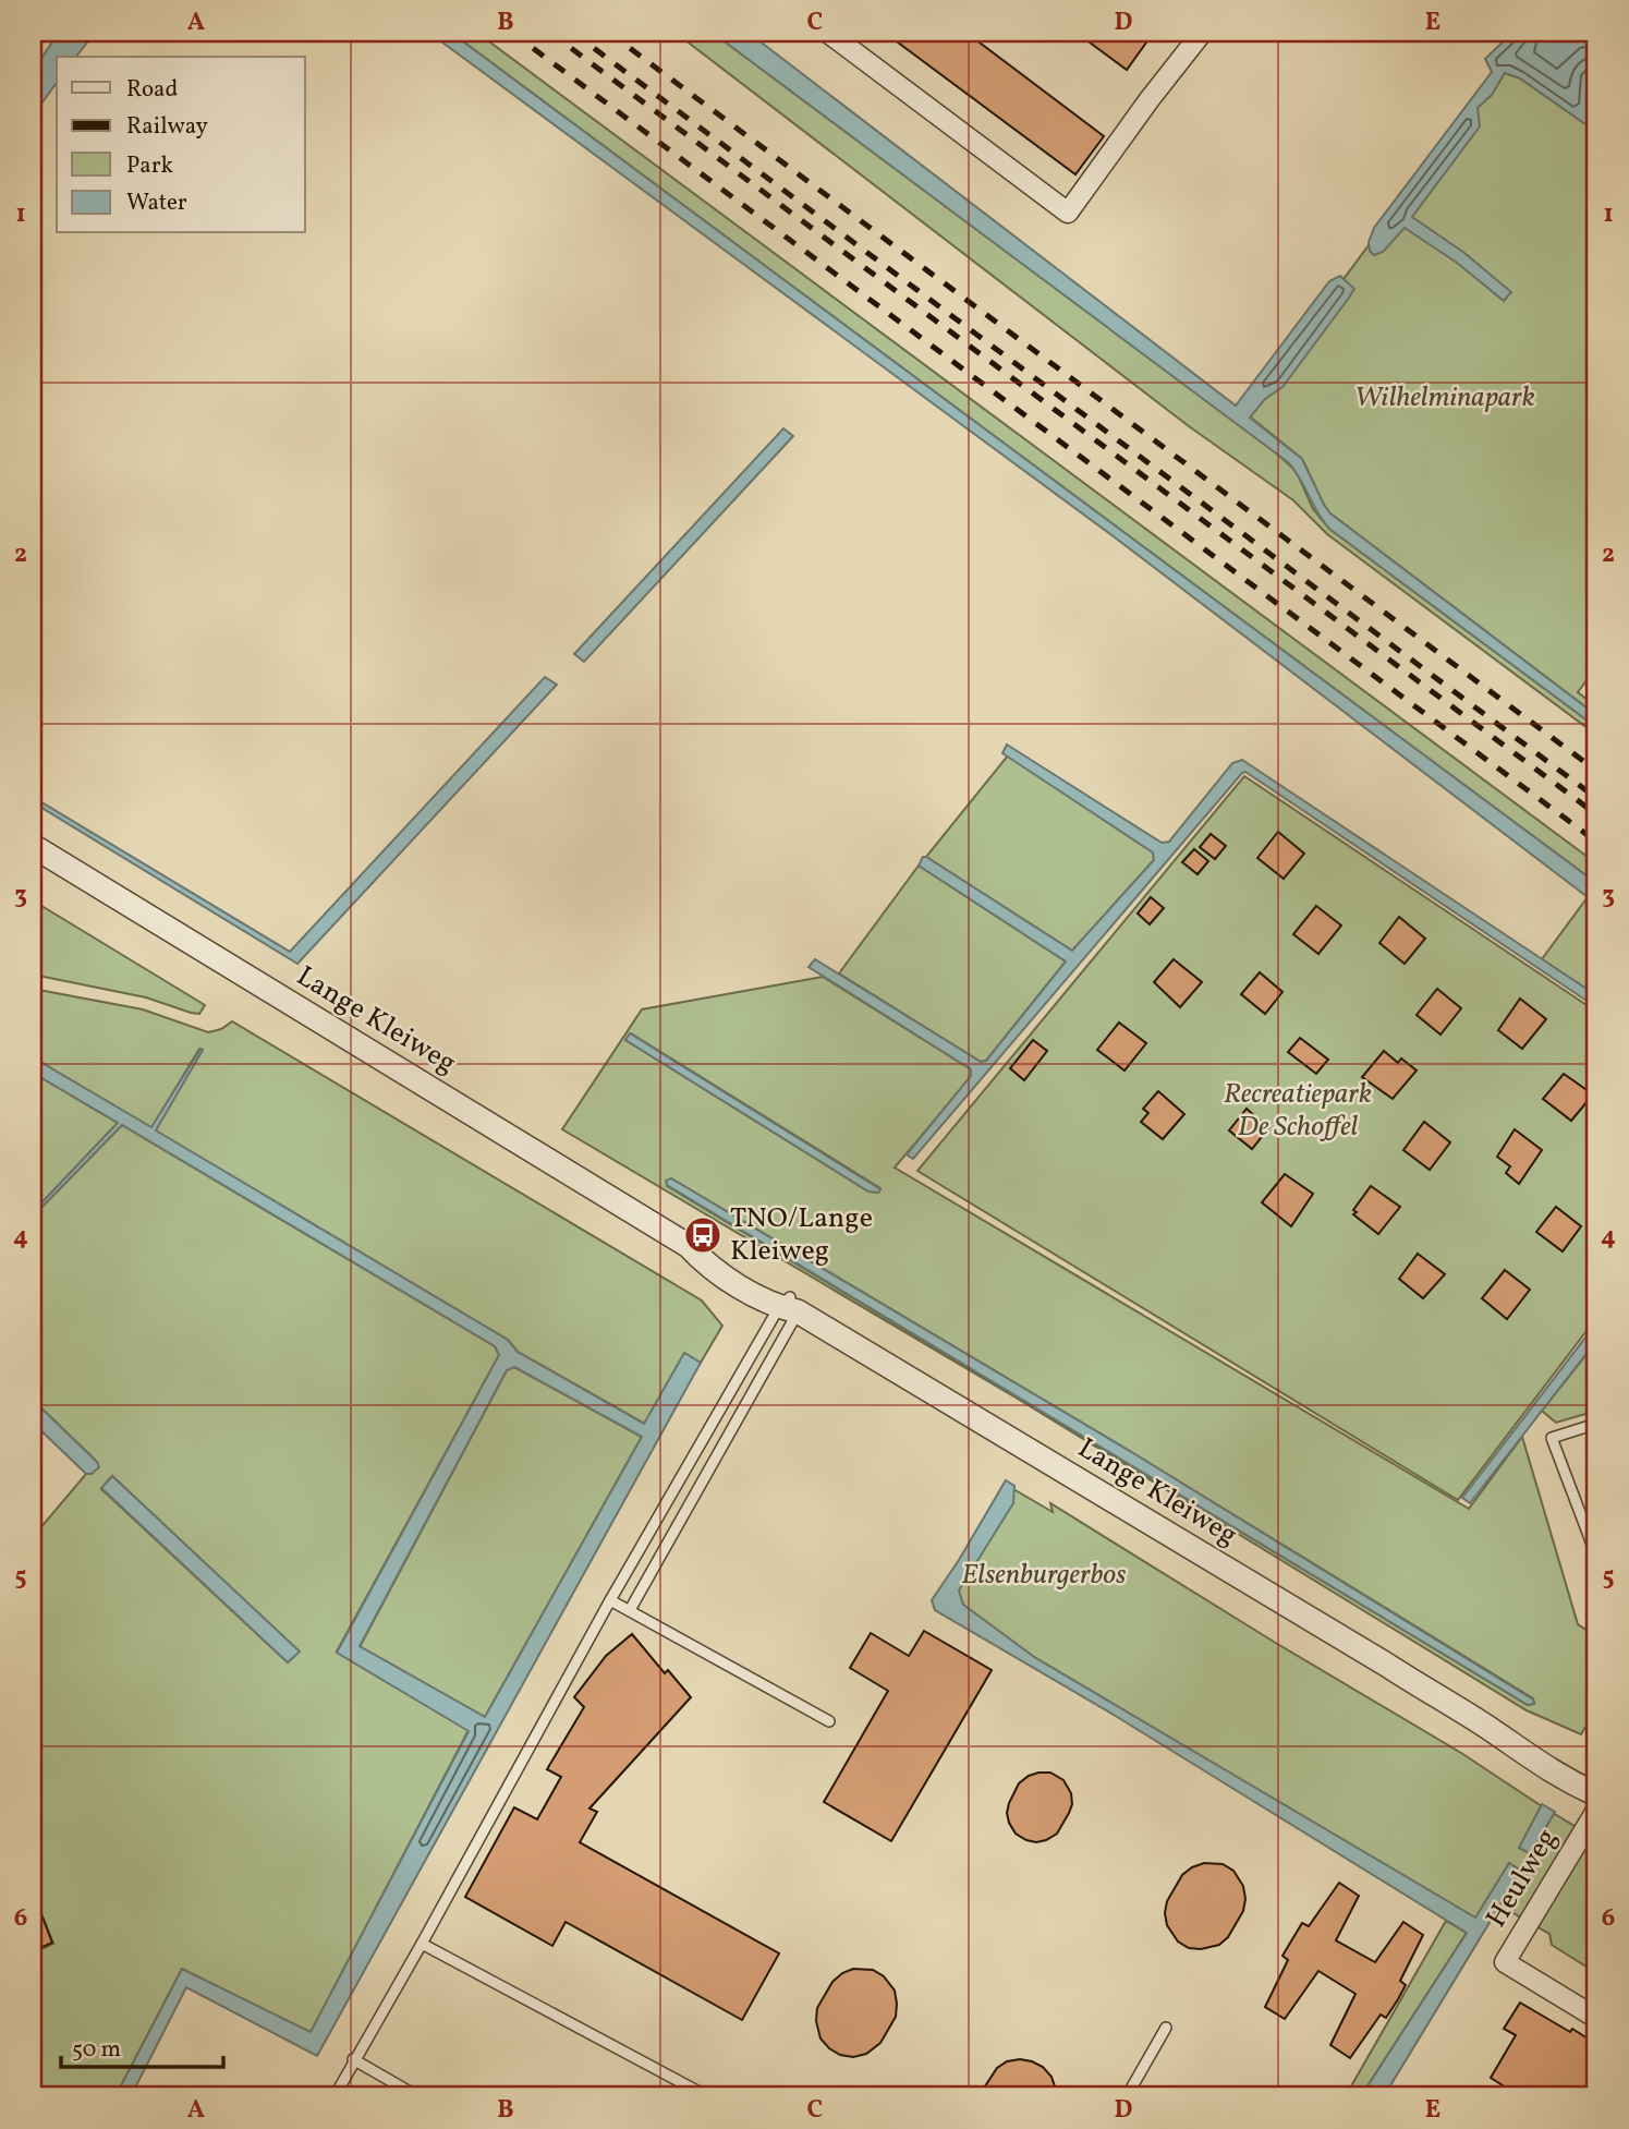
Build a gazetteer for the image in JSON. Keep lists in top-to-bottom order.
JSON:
{
  "streets": {
    "street": ["Lange Kleiweg", "Heulweg"]
  },
  "parks": ["Wilhelminapark", "Recreatiepark De Schoffel", "Elsenburgerbos"],
  "places": {
    "bus stop": ["TNO/Lange Kleiweg"]
  },
  "legend": [
    "Road",
    "Railway",
    "Park",
    "Water"
  ],
  "scale_bar": "50 m",
  "grid": {
    "columns": [
      "A",
      "B",
      "C",
      "D",
      "E"
    ],
    "rows": [
      "1",
      "2",
      "3",
      "4",
      "5",
      "6"
    ]
  }
}
